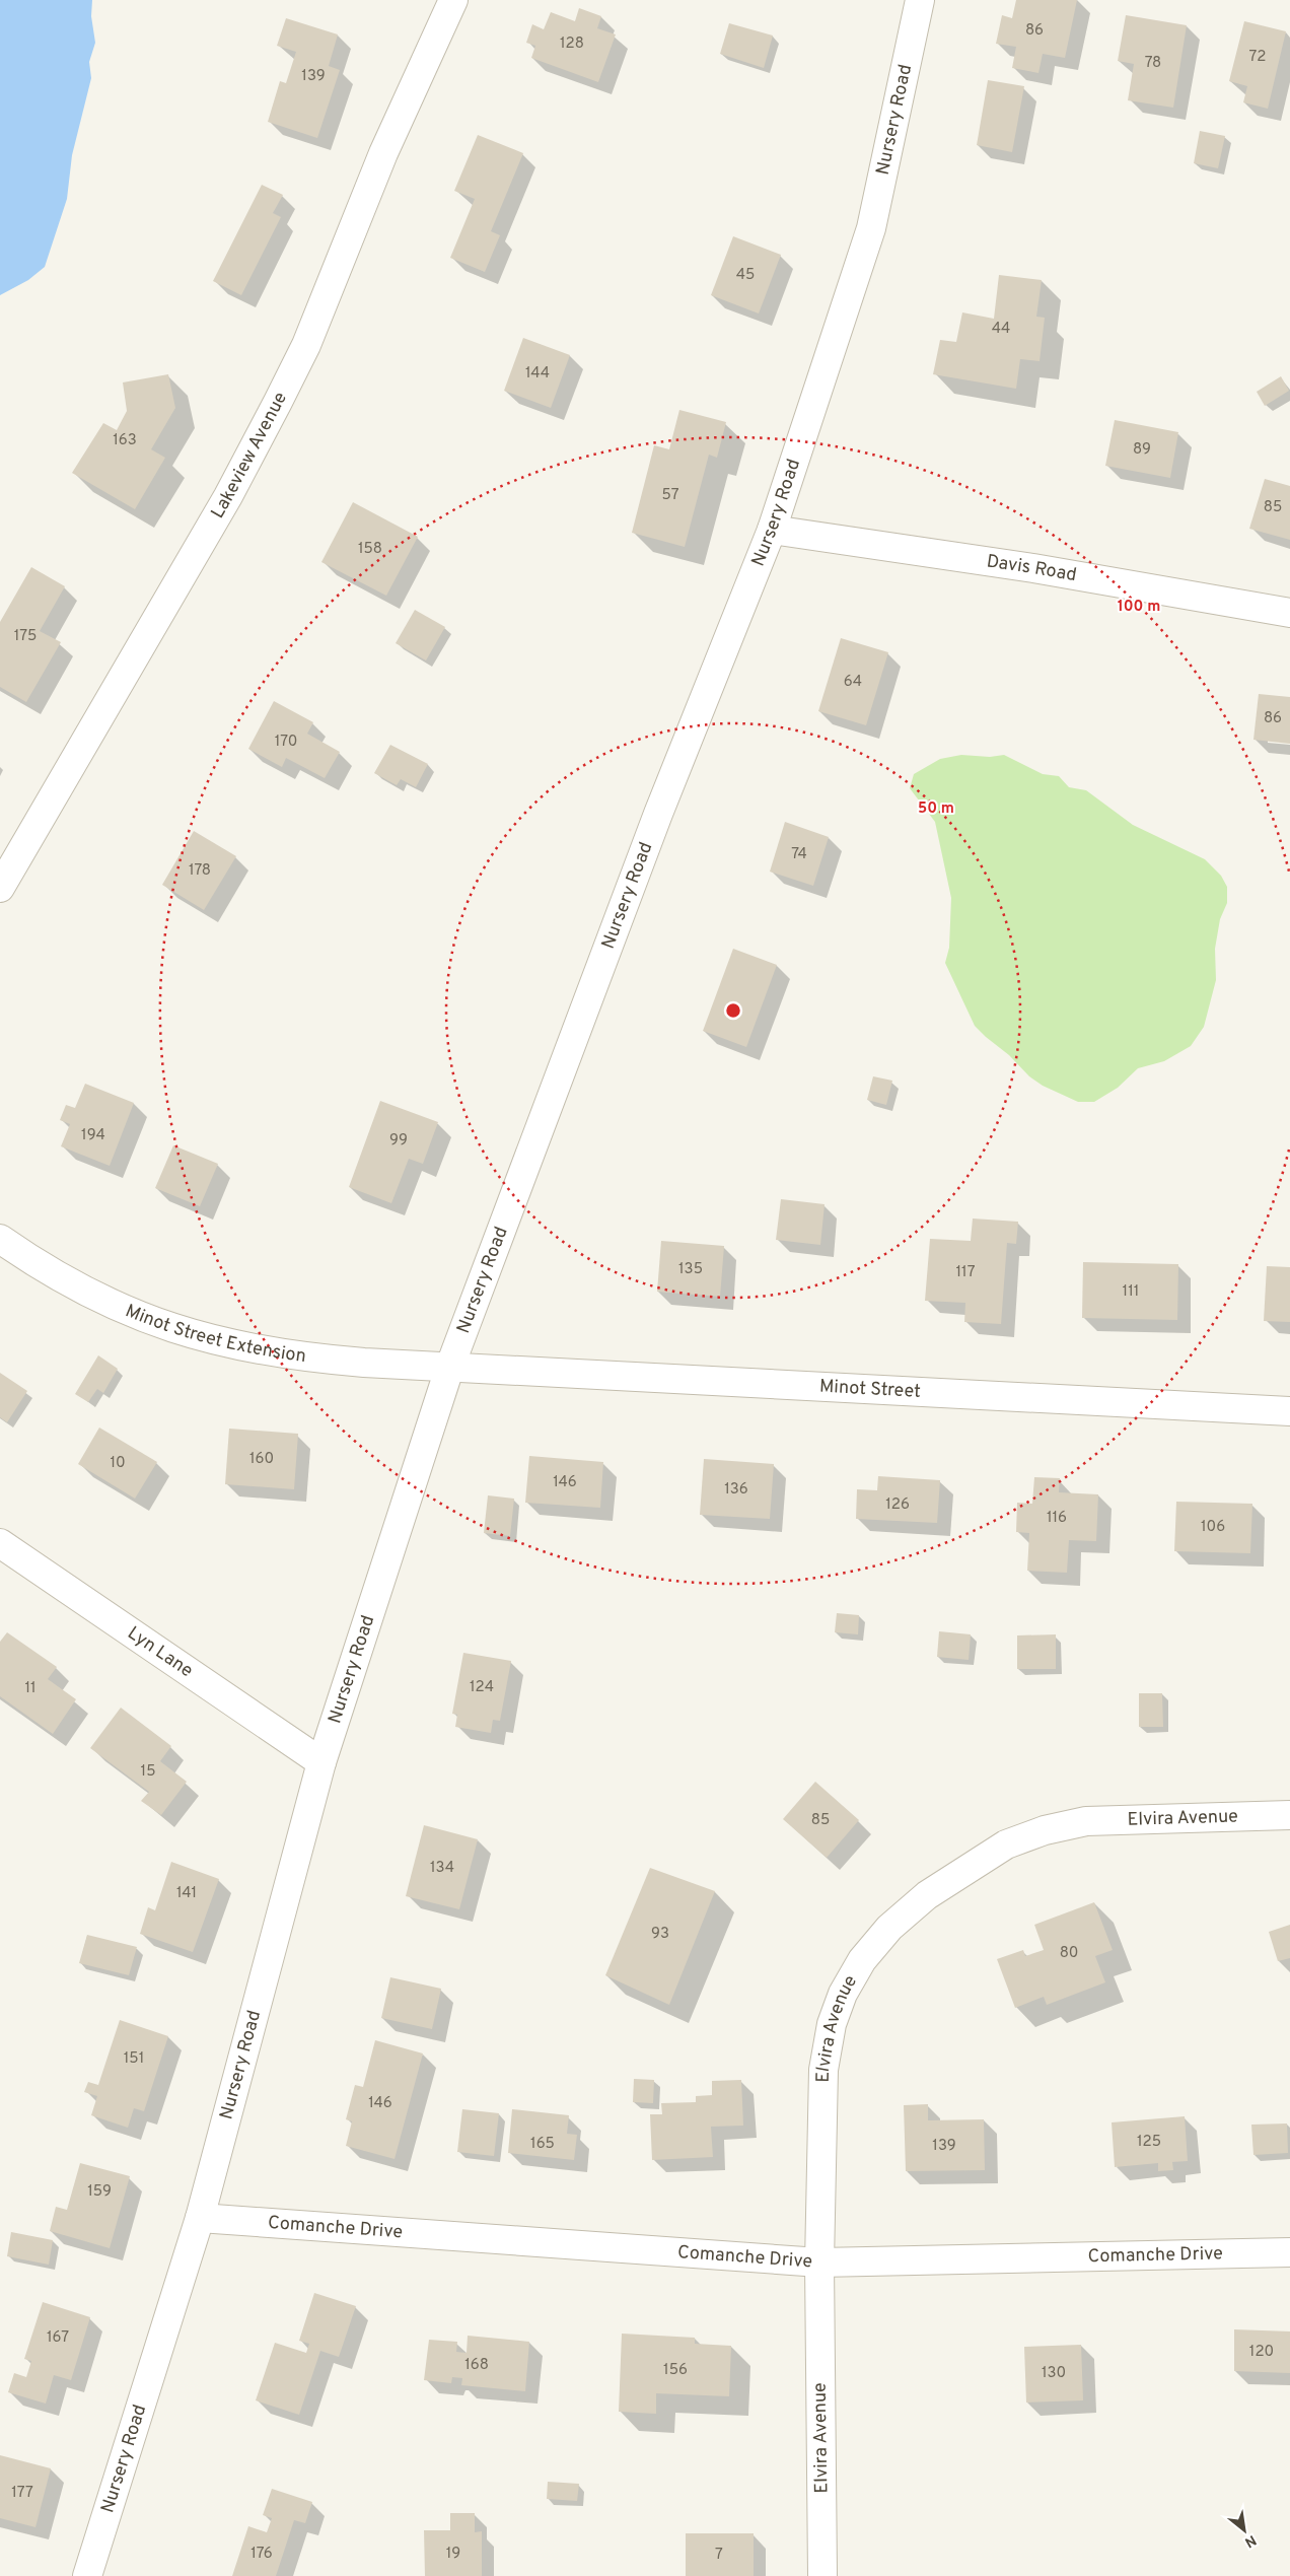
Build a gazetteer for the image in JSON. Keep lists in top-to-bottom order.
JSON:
{
  "streets": {
    "street": [
      "Nursery Road",
      "Lakeview Avenue",
      "Davis Road",
      "Minot Street Extension",
      "Minot Street",
      "Lyn Lane",
      "Elvira Avenue",
      "Comanche Drive"
    ]
  },
  "crossings": [
    ["Nursery Road", "Davis Road"],
    ["Nursery Road", "Minot Street Extension"],
    ["Nursery Road", "Minot Street"],
    ["Nursery Road", "Lyn Lane"],
    ["Nursery Road", "Comanche Drive"],
    ["Minot Street Extension", "Minot Street"],
    ["Elvira Avenue", "Comanche Drive"]
  ],
  "house_numbers": [
    "86",
    "128",
    "72",
    "78",
    "139",
    "45",
    "44",
    "144",
    "163",
    "89",
    "57",
    "85",
    "158",
    "175",
    "64",
    "86",
    "170",
    "74",
    "178",
    "194",
    "99",
    "135",
    "117",
    "111",
    "160",
    "10",
    "146",
    "136",
    "126",
    "116",
    "106",
    "124",
    "11",
    "15",
    "85",
    "134",
    "141",
    "93",
    "80",
    "151",
    "146",
    "125",
    "165",
    "139",
    "159",
    "167",
    "120",
    "168",
    "156",
    "130",
    "177",
    "176",
    "19",
    "7"
  ],
  "north": "bottom right",
  "rings": ["100 m", "50 m"]
}
